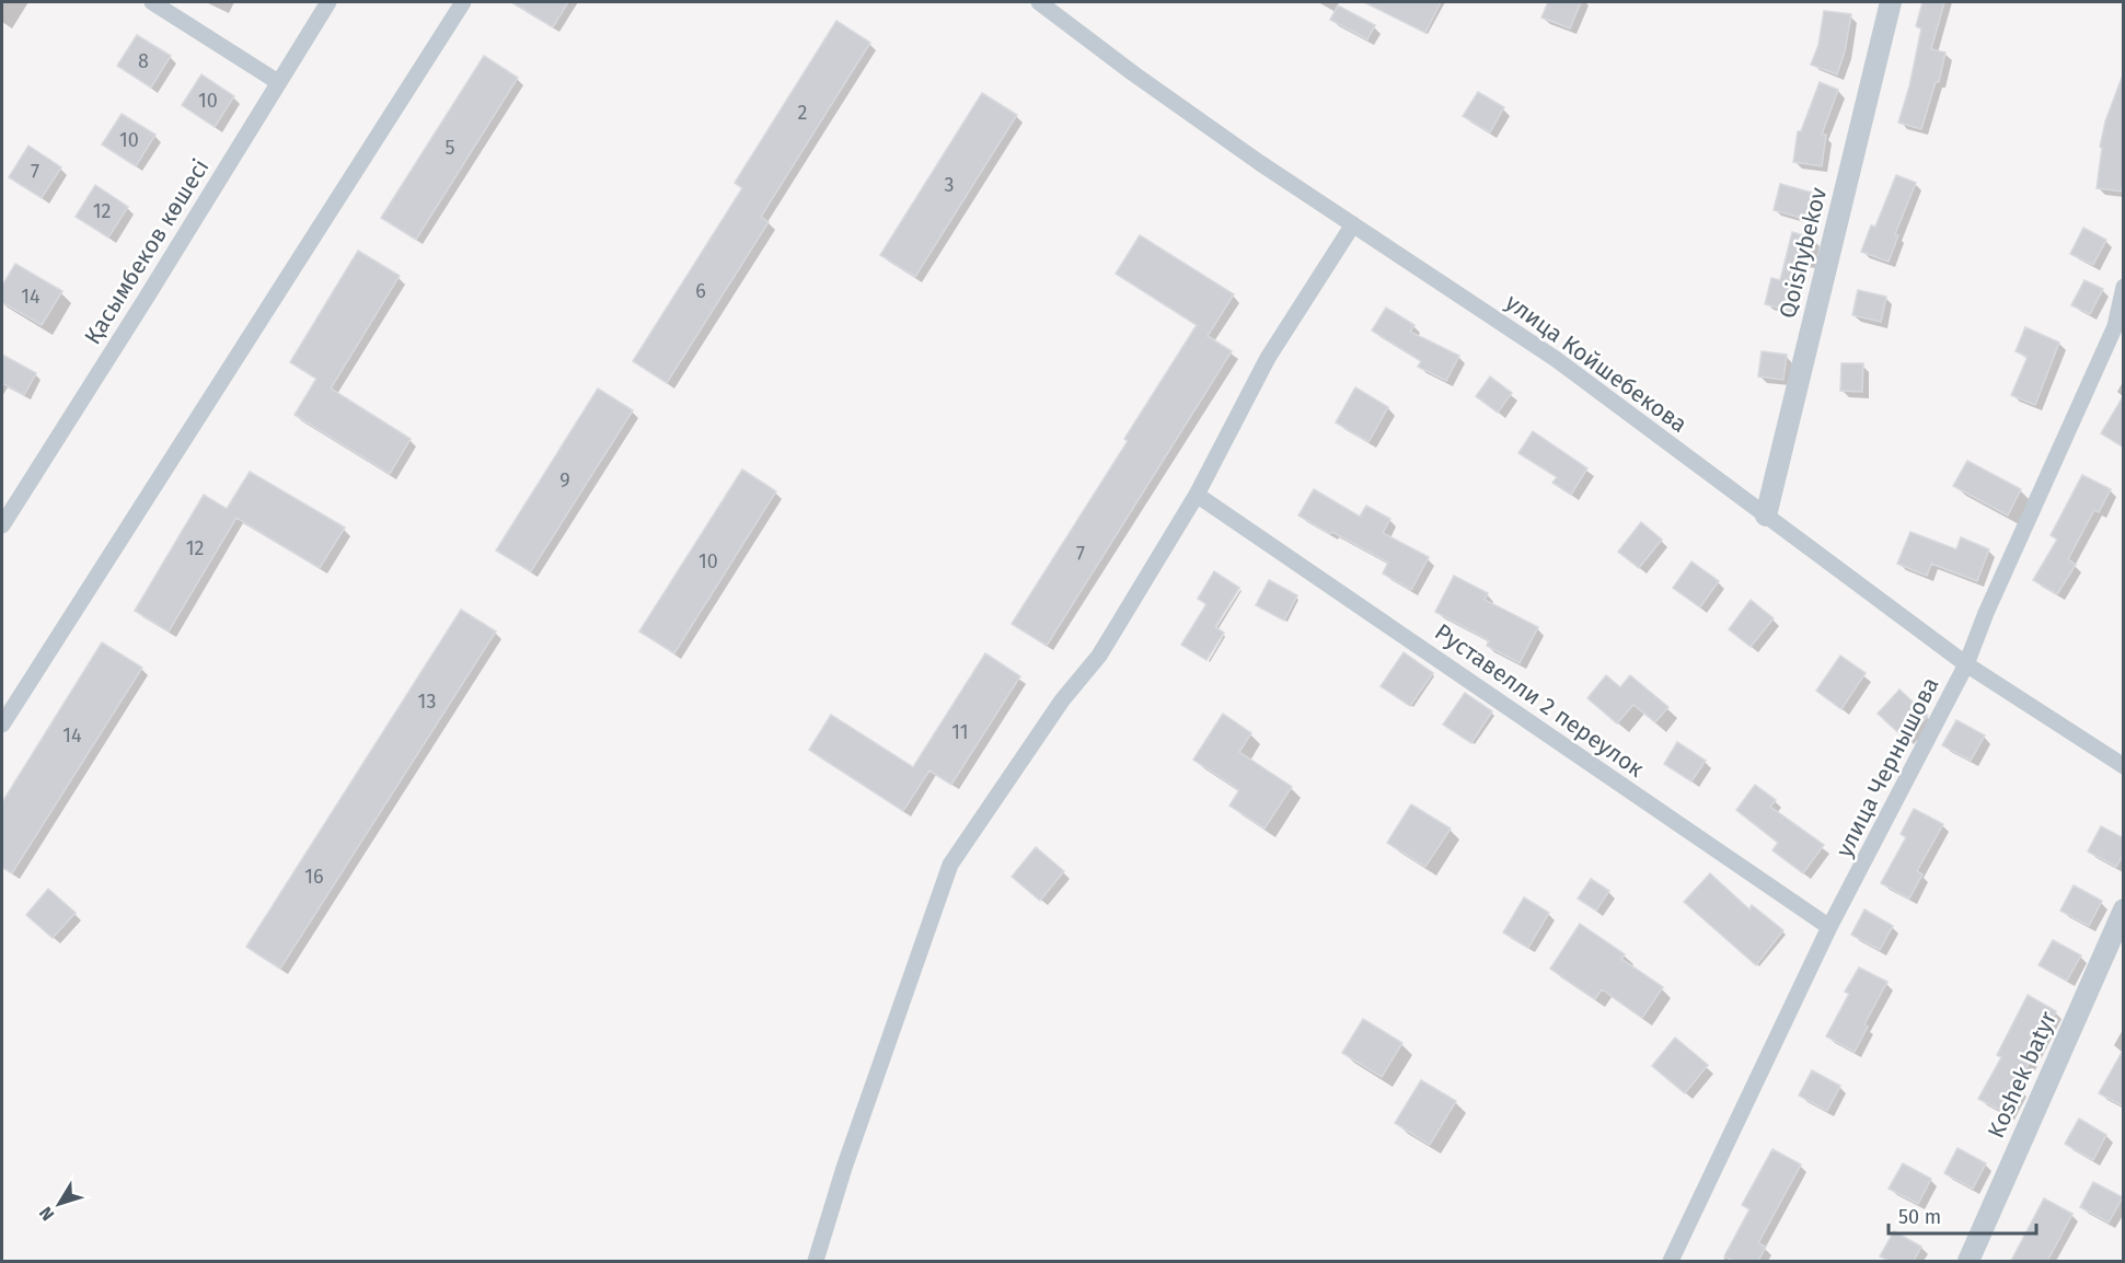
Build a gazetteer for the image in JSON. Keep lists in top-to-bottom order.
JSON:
{
  "streets": {
    "street": [
      "Қасымбеков көшесі",
      "Qoishybekov",
      "улица Койшебекова",
      "Руставелли 2 переулок",
      "улица Чернышова",
      "Koshek batyr"
    ]
  },
  "crossings": [
    ["Qoishybekov", "улица Койшебекова"],
    ["улица Койшебекова", "улица Чернышова"],
    ["Руставелли 2 переулок", "улица Чернышова"]
  ],
  "house_numbers": [
    "8",
    "10",
    "2",
    "10",
    "5",
    "7",
    "3",
    "12",
    "6",
    "14",
    "9",
    "12",
    "7",
    "10",
    "13",
    "11",
    "14",
    "16"
  ],
  "scale_bar": "50 m",
  "north": "bottom left"
}
